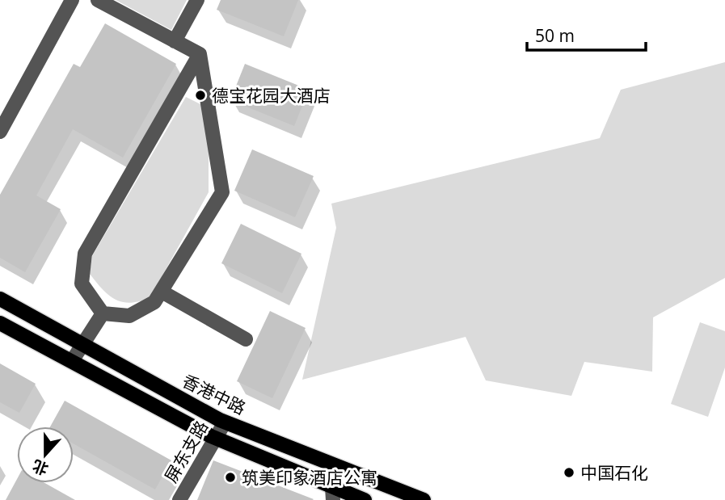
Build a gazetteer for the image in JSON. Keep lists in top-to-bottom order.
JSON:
{
  "streets": {
    "main road": ["香港中路"],
    "street": ["屏东支路"]
  },
  "crossings": [
    ["香港中路", "屏东支路"]
  ],
  "places": ["德宝花园大酒店", "中国石化", "筑美印象酒店公寓"],
  "scale_bar": "50 m",
  "north": "bottom"
}
